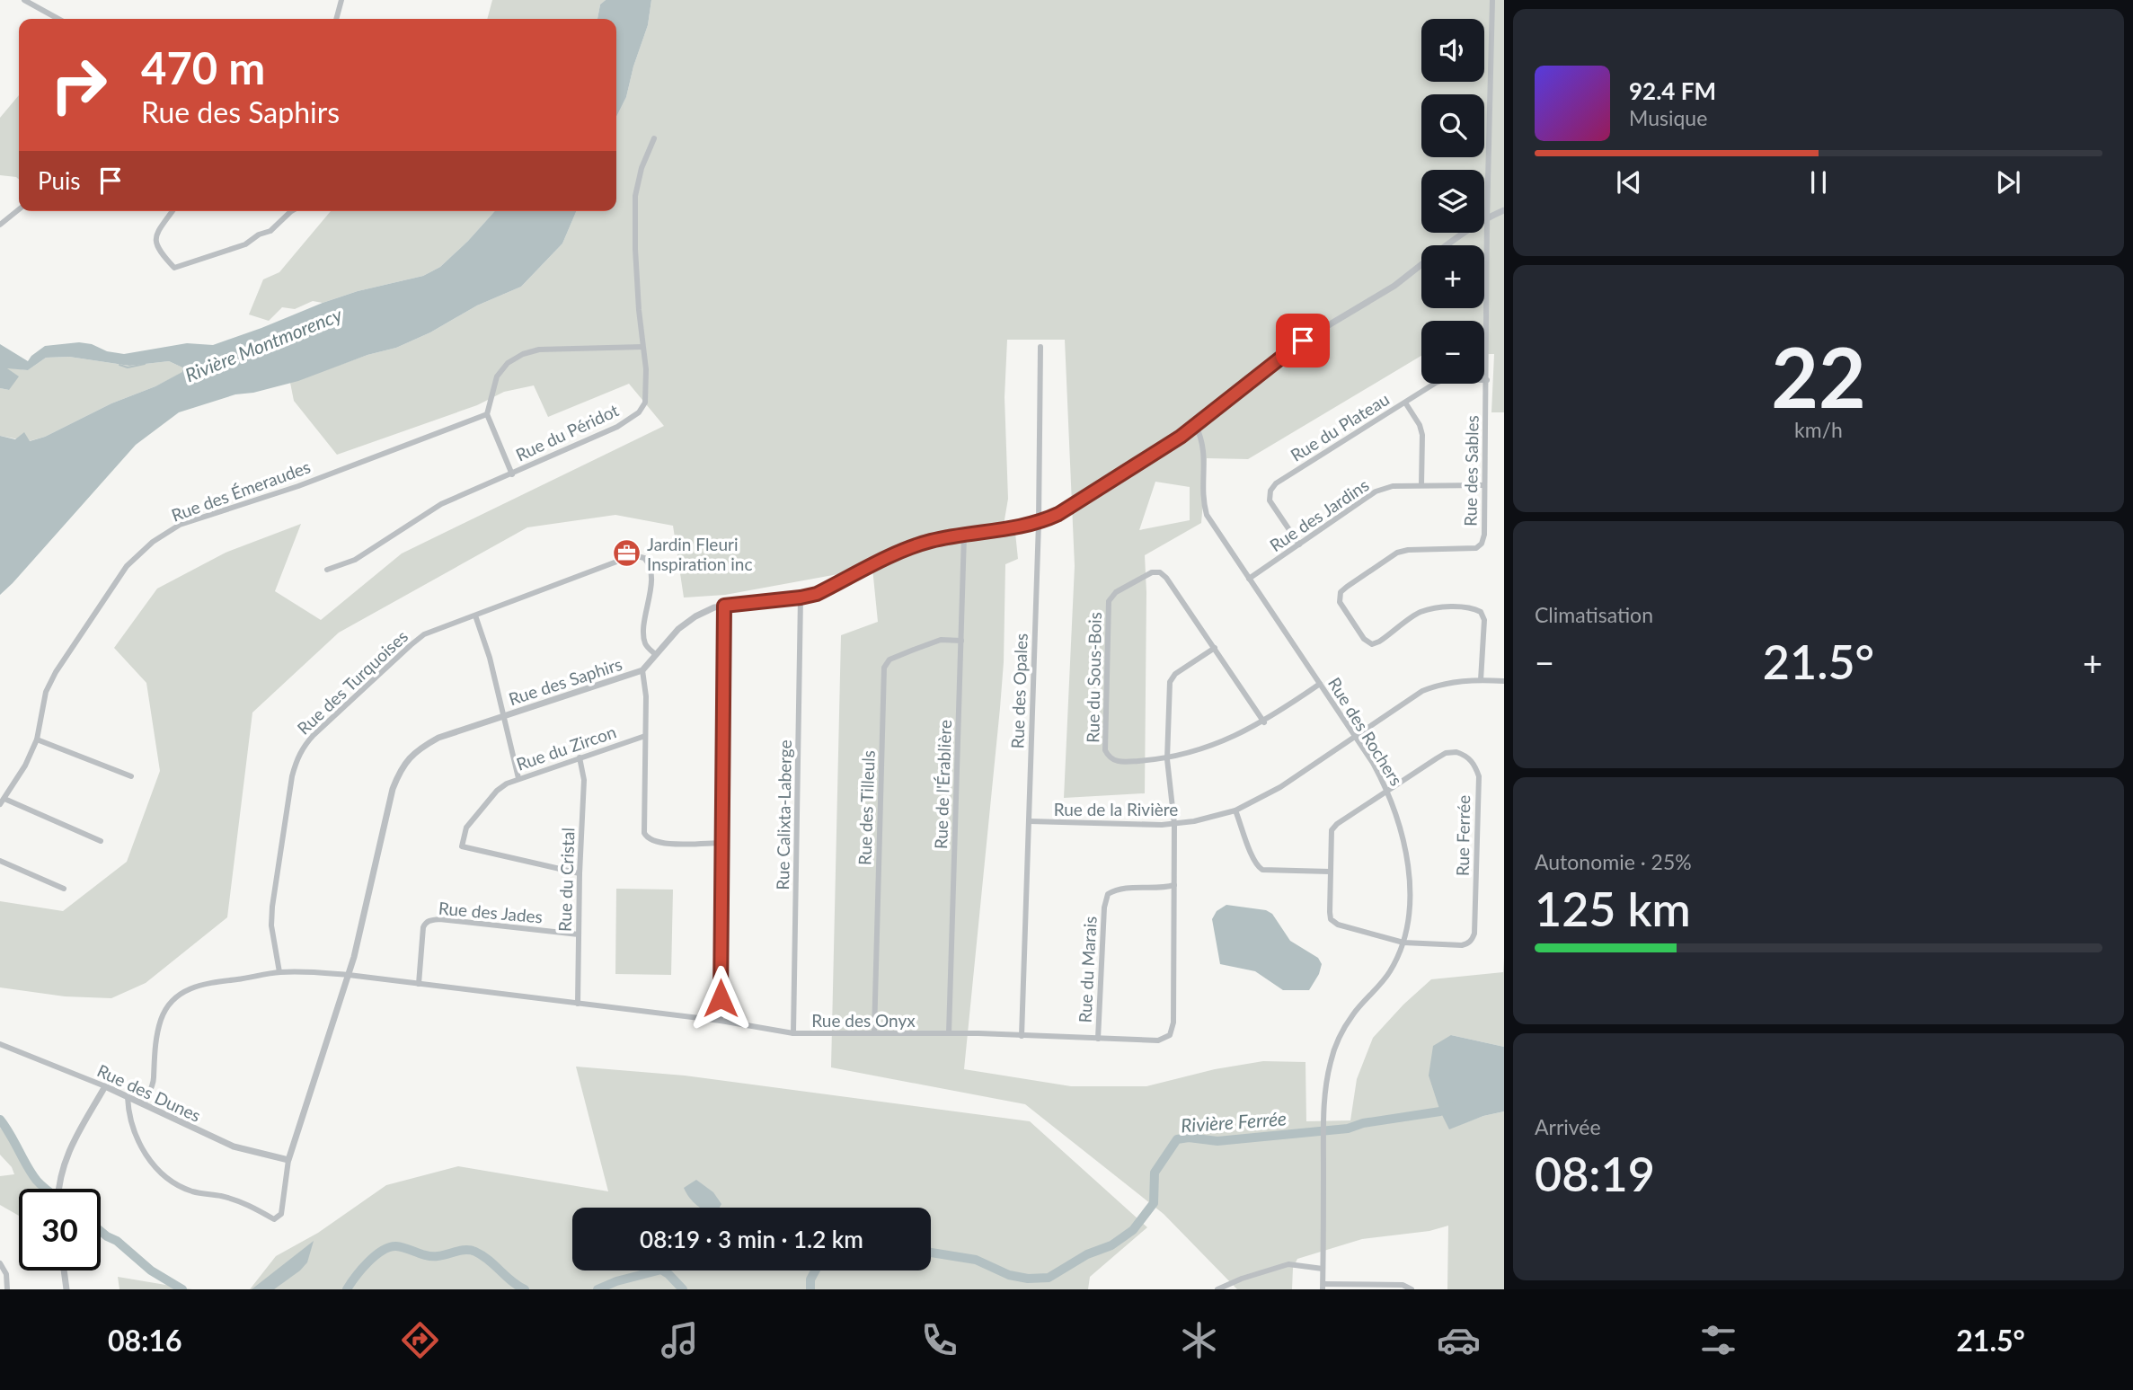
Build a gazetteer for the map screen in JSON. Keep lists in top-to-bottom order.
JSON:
{
  "streets": {
    "street": [
      "Rue du Plateau",
      "Rue du Péridot",
      "Rue des Sables",
      "Rue des Émeraudes",
      "Rue des Jardins",
      "Rue du Sous-Bois",
      "Rue des Saphirs",
      "Rue des Turquoises",
      "Rue des Opales",
      "Rue des Rochers",
      "Rue du Zircon",
      "Rue de l'Érablière",
      "Rue des Tilleuls",
      "Rue de la Rivière",
      "Rue Calixta-Laberge",
      "Rue Ferrée",
      "Rue du Cristal",
      "Rue des Jades",
      "Rue du Marais",
      "Rue des Onyx",
      "Rue des Dunes"
    ]
  },
  "crossings": [
    ["Rue du Plateau", "Rue des Sables"],
    ["Rue du Plateau", "Rue des Jardins"],
    ["Rue des Sables", "Rue des Jardins"],
    ["Rue des Sables", "Rue des Saphirs"],
    ["Rue des Sables", "Rue de la Rivière"],
    ["Rue des Jardins", "Rue des Rochers"],
    ["Rue du Sous-Bois", "Rue des Rochers"],
    ["Rue du Sous-Bois", "Rue des Onyx"],
    ["Rue des Saphirs", "Rue des Turquoises"],
    ["Rue des Saphirs", "Rue des Opales"],
    ["Rue des Saphirs", "Rue des Rochers"],
    ["Rue des Saphirs", "Rue de l'Érablière"],
    ["Rue des Saphirs", "Rue Calixta-Laberge"],
    ["Rue des Saphirs", "Rue des Onyx"],
    ["Rue des Saphirs", "Rue des Dunes"],
    ["Rue des Turquoises", "Rue des Onyx"],
    ["Rue des Opales", "Rue de la Rivière"],
    ["Rue des Opales", "Rue des Onyx"],
    ["Rue des Rochers", "Rue de la Rivière"],
    ["Rue des Rochers", "Rue Ferrée"],
    ["Rue du Zircon", "Rue du Cristal"],
    ["Rue de l'Érablière", "Rue des Tilleuls"],
    ["Rue de l'Érablière", "Rue des Onyx"],
    ["Rue des Tilleuls", "Rue des Onyx"],
    ["Rue de la Rivière", "Rue des Onyx"],
    ["Rue Calixta-Laberge", "Rue des Onyx"],
    ["Rue du Cristal", "Rue des Jades"],
    ["Rue du Cristal", "Rue des Onyx"],
    ["Rue des Jades", "Rue des Onyx"],
    ["Rue du Marais", "Rue des Onyx"],
    ["Rue des Onyx", "Rue des Dunes"]
  ],
  "water": ["Rivière Montmorency", "Rivière Ferrée"],
  "places": {
    "office": ["Jardin Fleuri Inspiration inc"]
  },
  "page": {
    "map_buttons": ["+", "−"],
    "turn": ["470 m", "Rue des Saphirs"],
    "song": ["92.4 FM", "Musique"],
    "then": "Puis",
    "tile": [
      ["22", "km/h"],
      "Climatisation",
      ["Autonomie · 25%", "125 km"],
      ["Arrivée", "08:19"]
    ],
    "heat": ["−", "21.5°", "+"],
    "limit": "30",
    "trip": "08:19 · 3 min · 1.2 km",
    "tabs": ["08:16", "21.5°"]
  }
}
